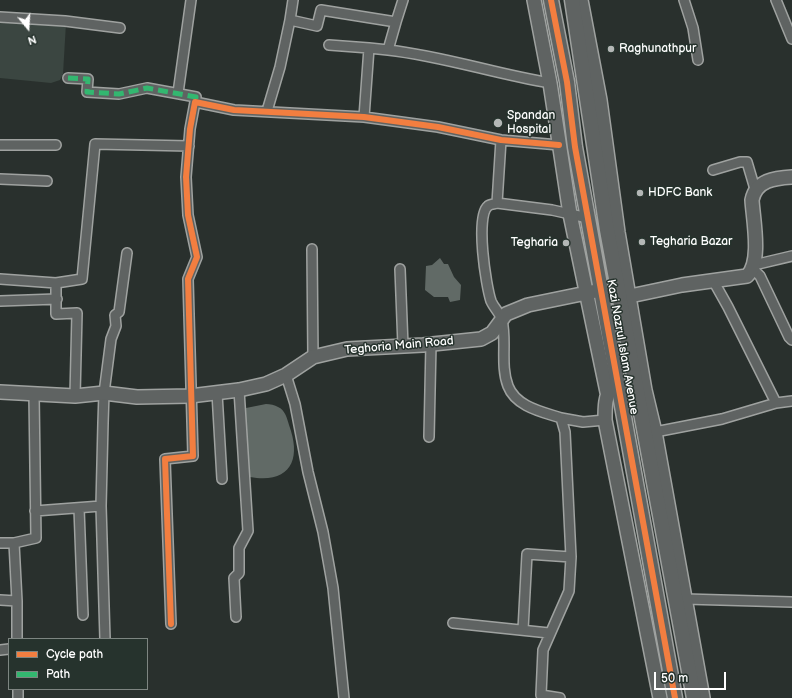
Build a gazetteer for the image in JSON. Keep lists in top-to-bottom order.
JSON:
{
  "streets": {
    "main road": ["Kazi Nazrul Islam Avenue"],
    "street": ["Teghoria Main Road"]
  },
  "crossings": [
    ["Teghoria Main Road", "Kazi Nazrul Islam Avenue"]
  ],
  "places": [
    "Raghunathpur",
    "Spandan Hospital",
    "HDFC Bank",
    "Tegharia Bazar",
    "Tegharia"
  ],
  "legend": ["Cycle path", "Path"],
  "scale_bar": "50 m",
  "north": "bottom"
}
